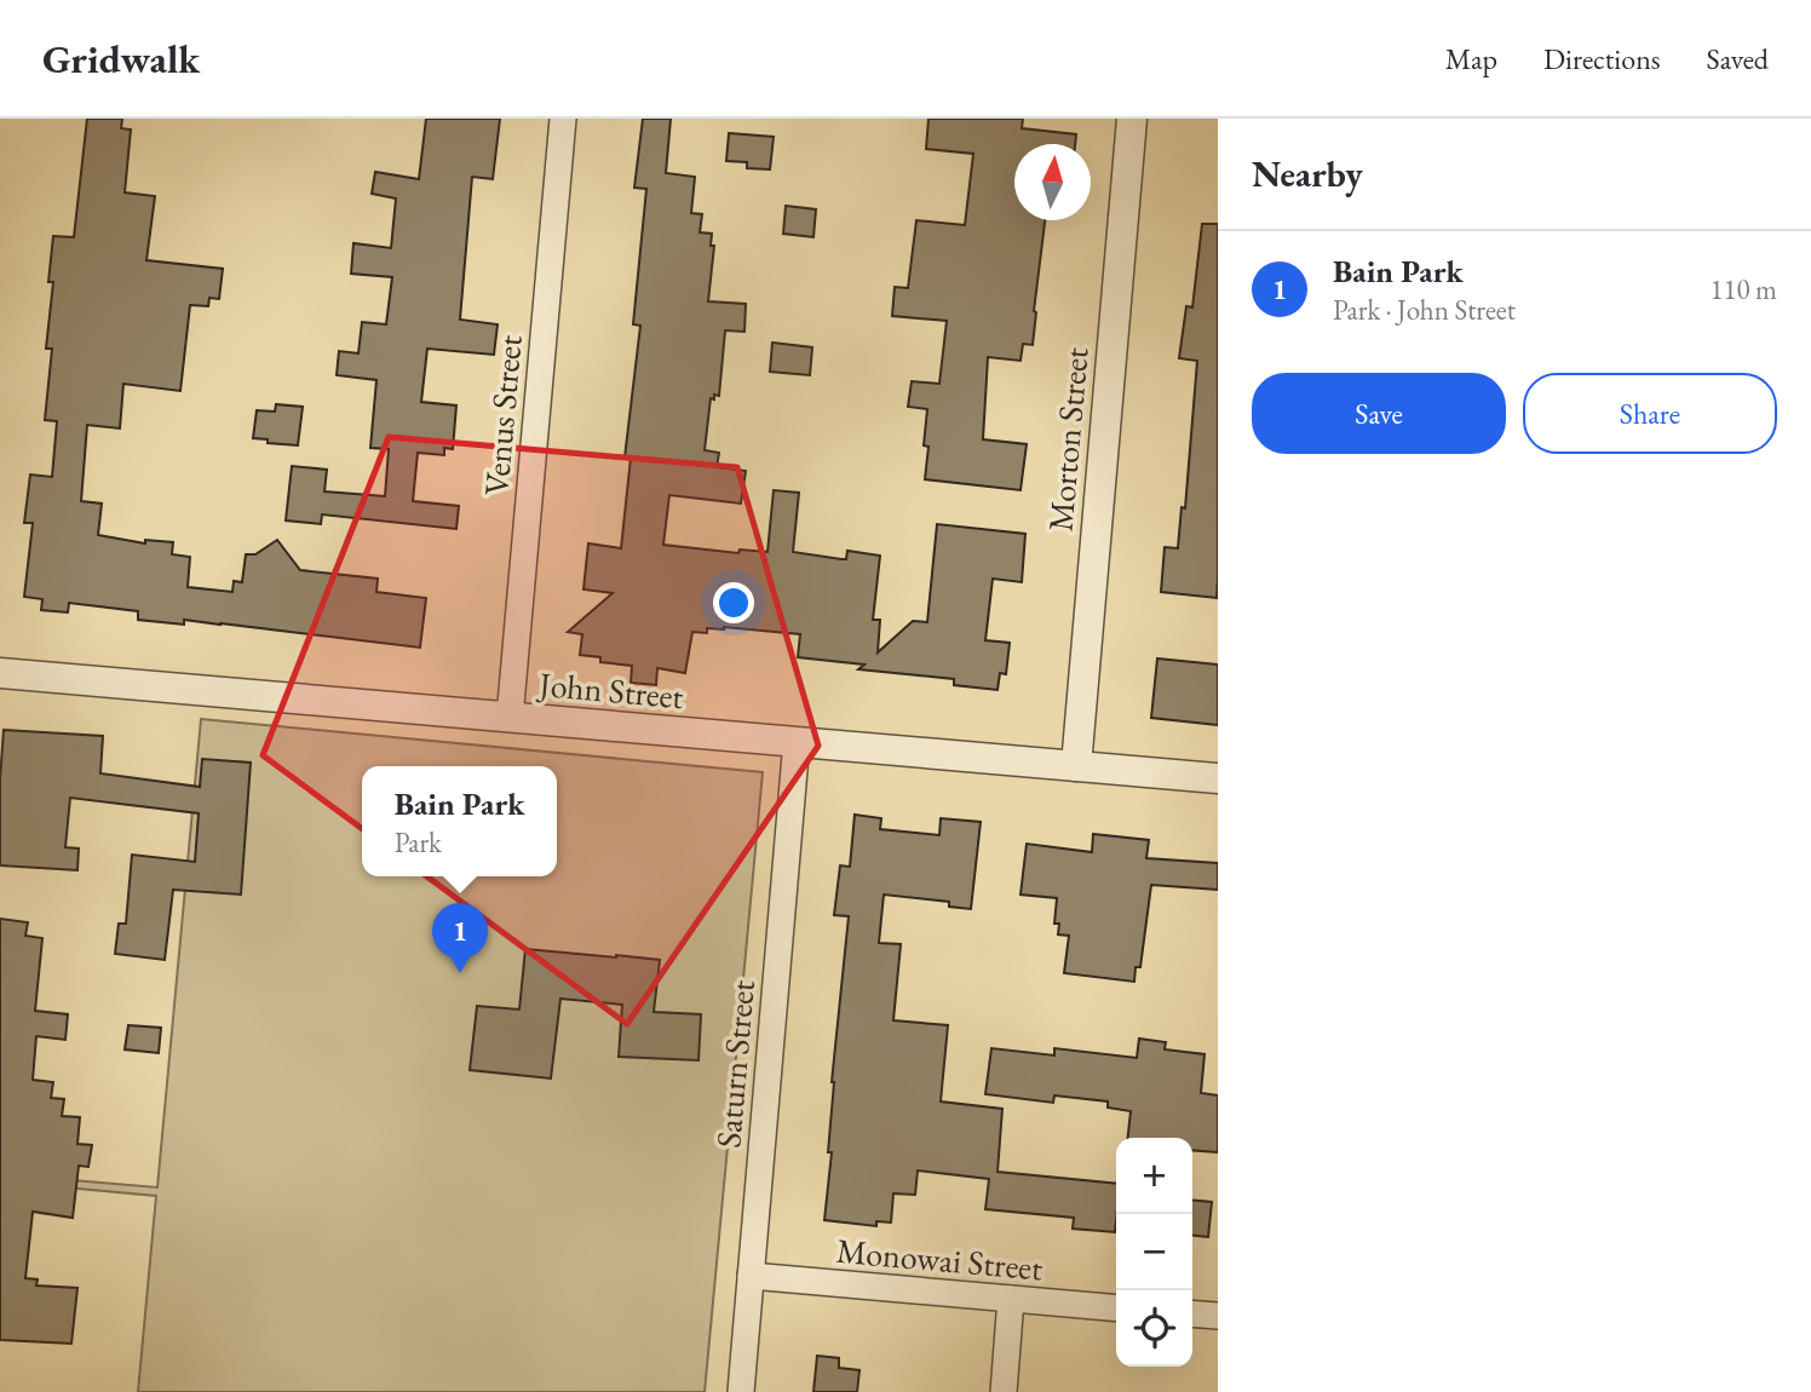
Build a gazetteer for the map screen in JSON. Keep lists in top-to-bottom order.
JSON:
{
  "streets": {
    "street": [
      "Venus Street",
      "Morton Street",
      "John Street",
      "Saturn Street",
      "Monowai Street"
    ]
  },
  "crossings": [
    ["Venus Street", "John Street"],
    ["Morton Street", "John Street"],
    ["John Street", "Saturn Street"],
    ["Saturn Street", "Monowai Street"]
  ],
  "north": "top",
  "page": {
    "header": "Gridwalk",
    "nav": ["Map", "Directions", "Saved"],
    "heading": "Nearby",
    "list": [
      {
        "mark": "1",
        "name": "Bain Park",
        "note": "Park · John Street",
        "value": "110 m"
      }
    ],
    "buttons": ["Save", "Share"],
    "popup": ["Bain Park", "Park"],
    "pins": "1",
    "map_buttons": ["+", "−"]
  }
}
